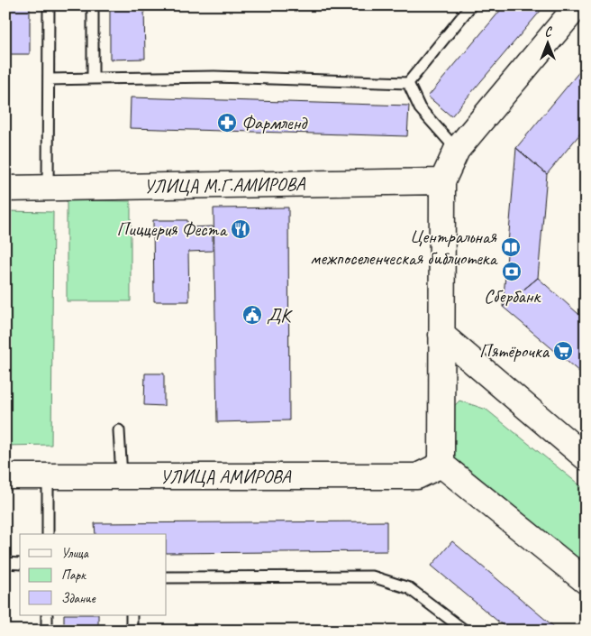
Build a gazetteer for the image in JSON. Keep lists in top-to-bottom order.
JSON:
{
  "streets": {
    "street": ["УЛИЦА М.Г.АМИРОВА", "УЛИЦА АМИРОВА"]
  },
  "places": {
    "pharmacy": ["Фармленд"],
    "restaurant": ["Пиццерия Феста"],
    "library": ["Центральная межпоселенческая библиотека"],
    "bank": ["Сбербанк"],
    "public building": ["ДК"],
    "supermarket": ["Пятёрочка"]
  },
  "legend": ["Улица", "Парк", "Здание"],
  "north": "top"
}
